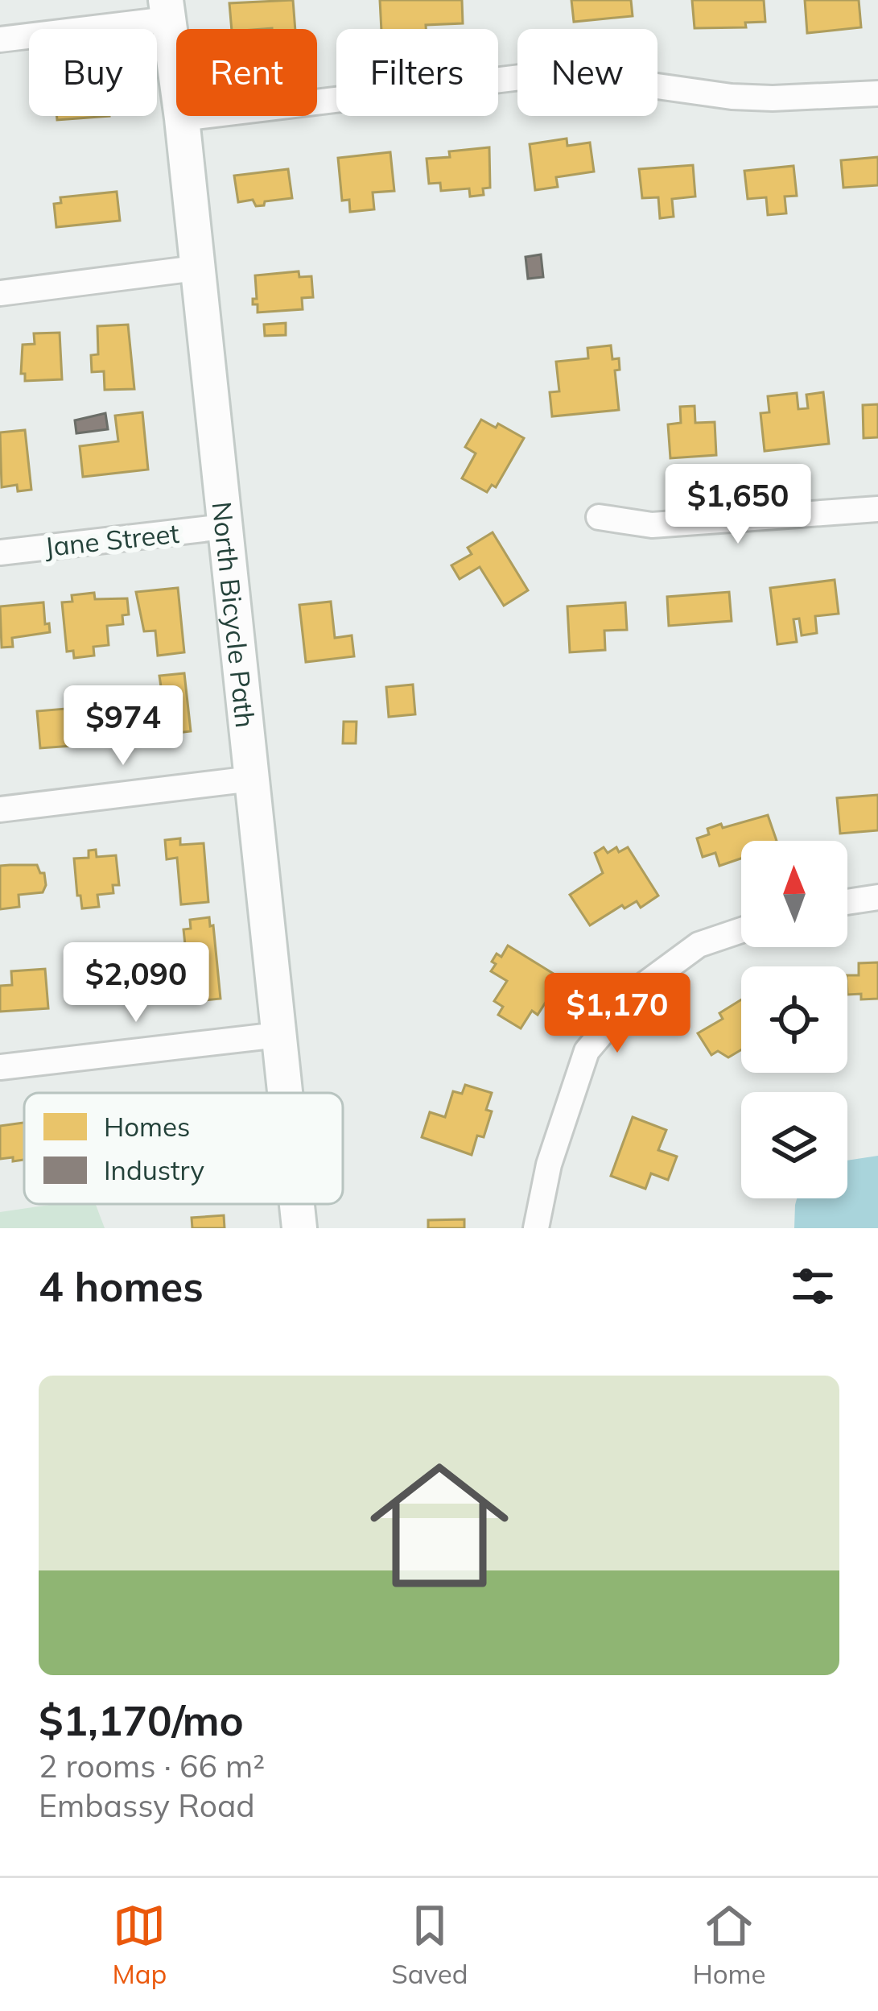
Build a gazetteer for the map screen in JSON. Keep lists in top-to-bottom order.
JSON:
{
  "streets": {
    "street": ["Jane Street", "North Bicycle Path"]
  },
  "crossings": [
    ["Jane Street", "North Bicycle Path"]
  ],
  "legend": ["Homes", "Industry"],
  "north": "top",
  "page": {
    "chip": [
      "Buy",
      "Rent",
      "Filters",
      "New"
    ],
    "price": [
      "$1,650",
      "$974",
      "$2,090",
      "$1,170"
    ],
    "heading": "4 homes",
    "list": [
      {
        "name": "$1,170/mo",
        "note": "2 rooms · 66 m² · Embassy Road"
      }
    ],
    "tabs": ["Map", "Saved", "Home"]
  }
}
